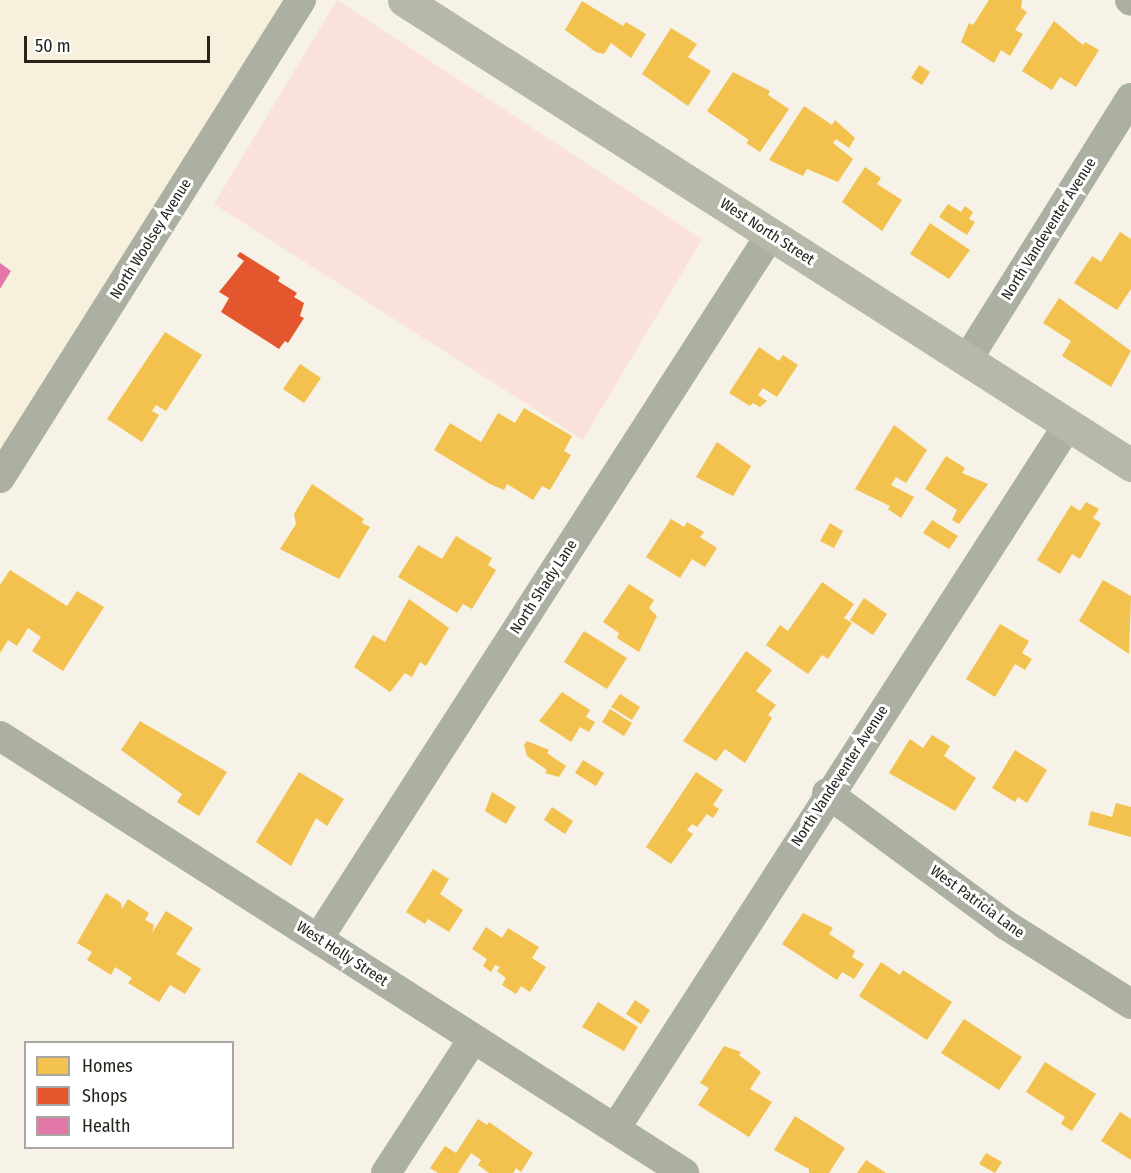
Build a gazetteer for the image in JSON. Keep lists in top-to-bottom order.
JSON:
{
  "streets": {
    "main road": ["West North Street"],
    "street": [
      "North Vandeventer Avenue",
      "North Woolsey Avenue",
      "North Shady Lane",
      "West Patricia Lane",
      "West Holly Street"
    ]
  },
  "crossings": [
    ["North Vandeventer Avenue", "West North Street"],
    ["North Vandeventer Avenue", "West Patricia Lane"],
    ["North Vandeventer Avenue", "West Holly Street"],
    ["West North Street", "North Shady Lane"],
    ["North Shady Lane", "West Holly Street"]
  ],
  "legend": ["Homes", "Shops", "Health"],
  "scale_bar": "50 m"
}
